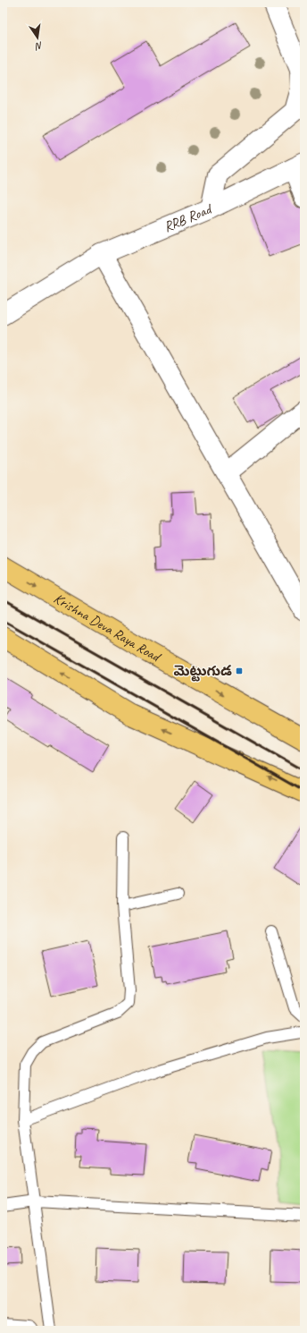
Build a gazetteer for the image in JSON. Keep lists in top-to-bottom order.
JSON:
{
  "streets": {
    "main road": ["Krishna Deva Raya Road"],
    "street": ["RRB Road"]
  },
  "places": {
    "transit": ["మెట్టుగుడ"]
  },
  "north": "bottom"
}
